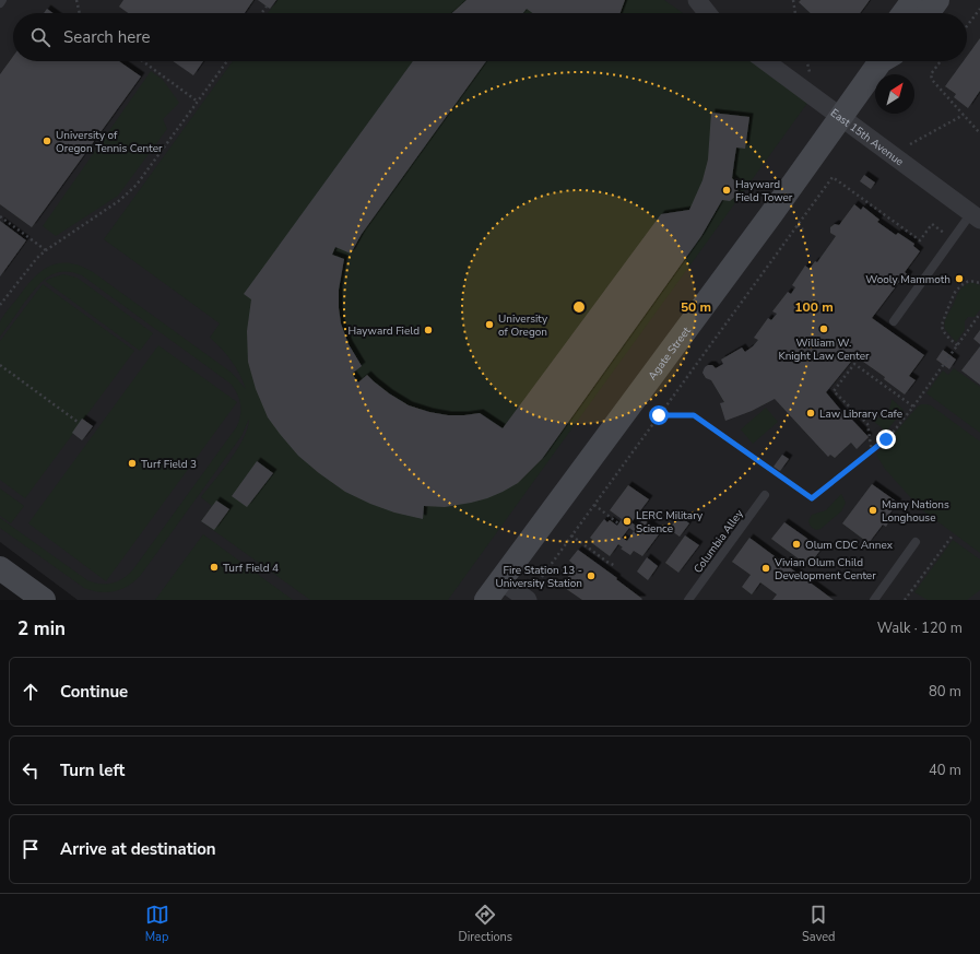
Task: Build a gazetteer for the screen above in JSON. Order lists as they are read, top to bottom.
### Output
{
  "streets": {
    "street": ["East 15th Avenue", "Agate Street"],
    "lane": ["Columbia Alley"]
  },
  "crossings": [
    ["East 15th Avenue", "Agate Street"]
  ],
  "places": [
    "University of Oregon Tennis Center",
    "Hayward Field Tower",
    "Wooly Mammoth",
    "University of Oregon",
    "William W. Knight Law Center",
    "Hayward Field",
    "Law Library Cafe",
    "Turf Field 3",
    "Many Nations Longhouse",
    "LERC Military Science",
    "Olum CDC Annex",
    "Turf Field 4",
    "Vivian Olum Child Development Center",
    "Fire Station 13 - University Station"
  ],
  "north": "top right",
  "page": {
    "search": "Search here",
    "heading": ["2 min", "Walk · 120 m"],
    "list": [
      ["Continue", "80 m"],
      ["Turn left", "40 m"],
      "Arrive at destination"
    ],
    "nav": ["Map", "Directions", "Saved"]
  },
  "rings": ["50 m", "100 m"]
}
